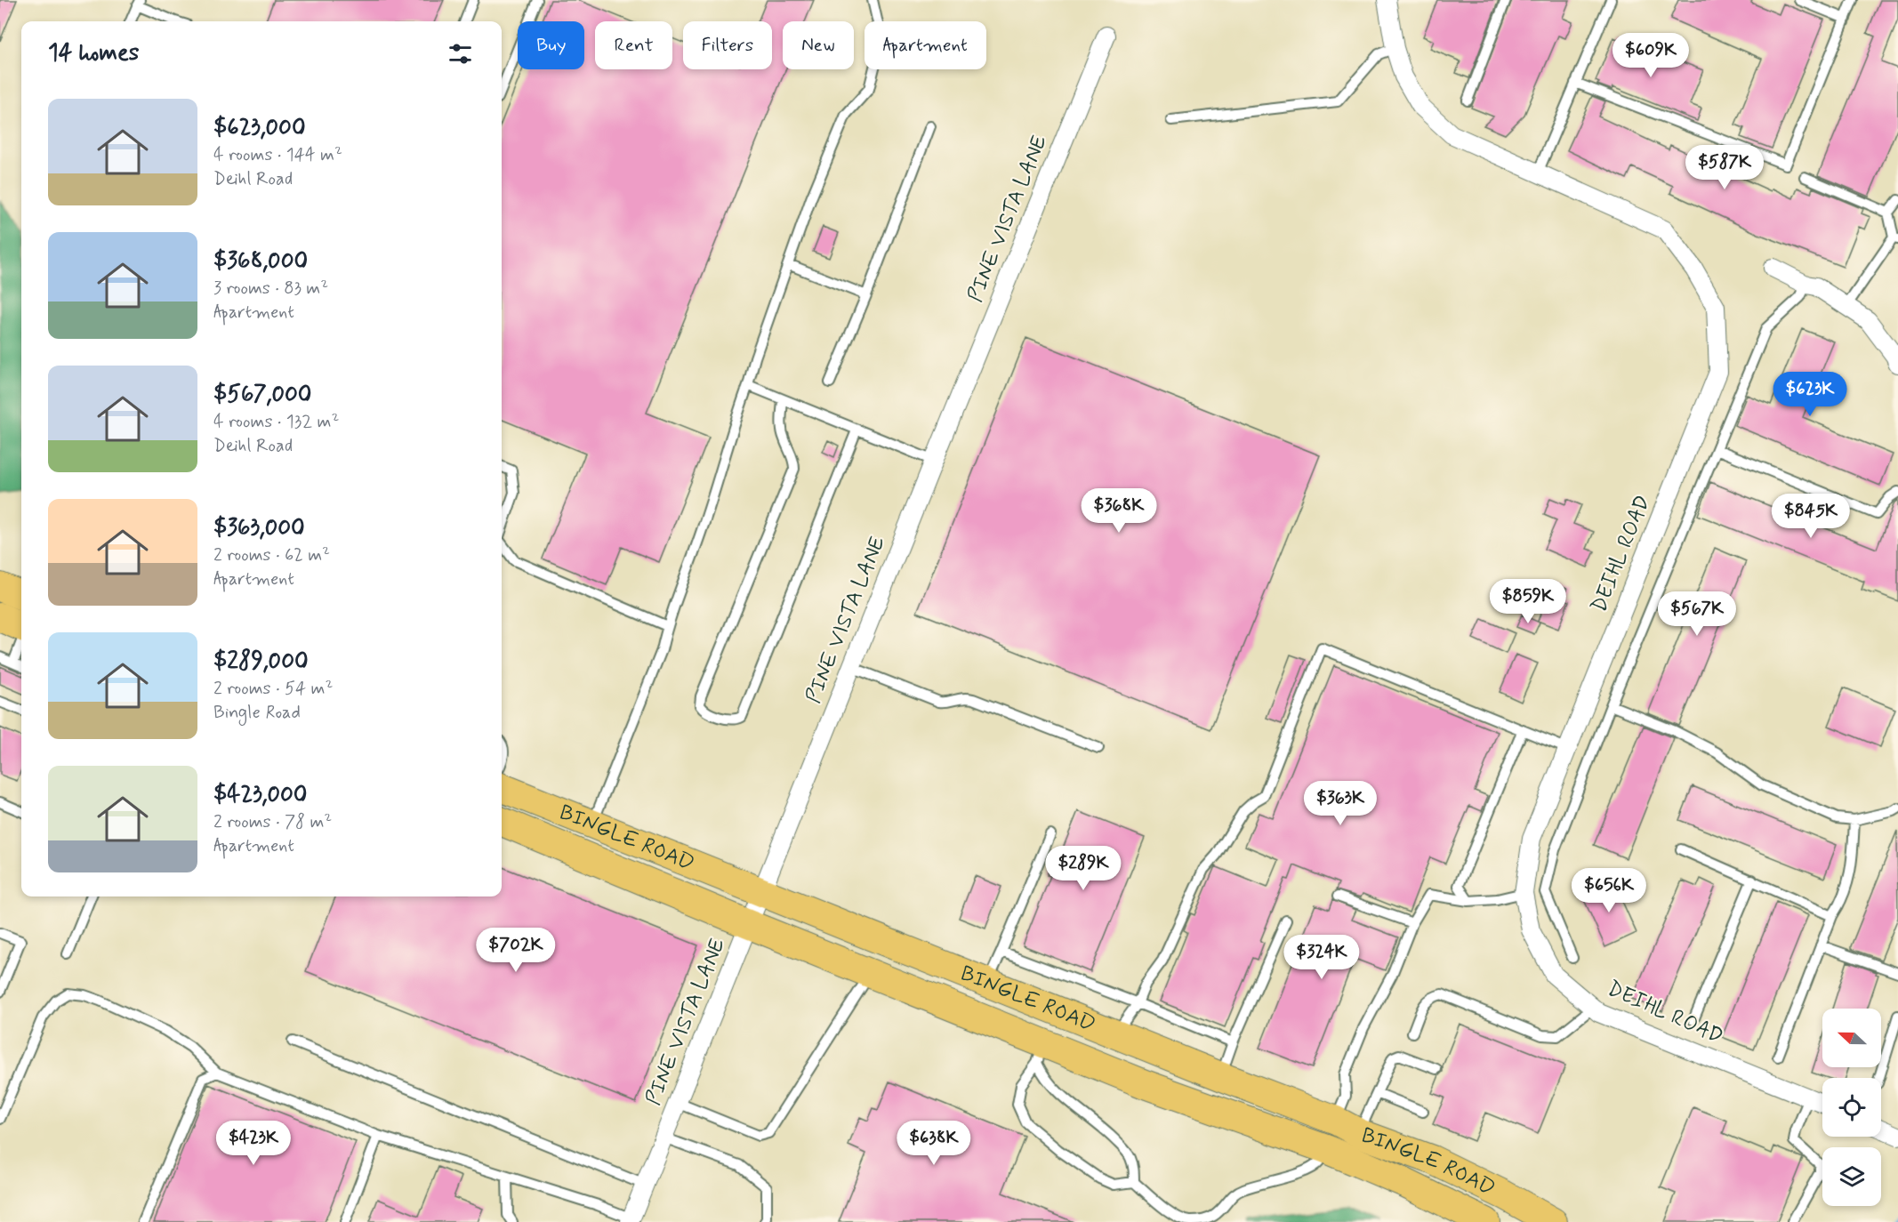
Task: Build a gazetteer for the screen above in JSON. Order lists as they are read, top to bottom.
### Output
{
  "streets": {
    "main road": ["BINGLE ROAD"],
    "street": ["PINE VISTA LANE", "DEIHL ROAD"]
  },
  "crossings": [
    ["PINE VISTA LANE", "BINGLE ROAD"]
  ],
  "north": "left",
  "page": {
    "chip": [
      "Buy",
      "Rent",
      "Filters",
      "New",
      "Apartment"
    ],
    "heading": "14 homes",
    "price": [
      "$609K",
      "$587K",
      "$623K",
      "$368K",
      "$845K",
      "$859K",
      "$567K",
      "$363K",
      "$289K",
      "$656K",
      "$702K",
      "$324K",
      "$423K",
      "$638K"
    ],
    "list": [
      {
        "name": "$623,000",
        "note": "4 rooms · 144 m² · Deihl Road"
      },
      {
        "name": "$368,000",
        "note": "3 rooms · 83 m² · Apartment"
      },
      {
        "name": "$567,000",
        "note": "4 rooms · 132 m² · Deihl Road"
      },
      {
        "name": "$363,000",
        "note": "2 rooms · 62 m² · Apartment"
      },
      {
        "name": "$289,000",
        "note": "2 rooms · 54 m² · Bingle Road"
      },
      {
        "name": "$423,000",
        "note": "2 rooms · 78 m² · Apartment"
      }
    ]
  }
}
